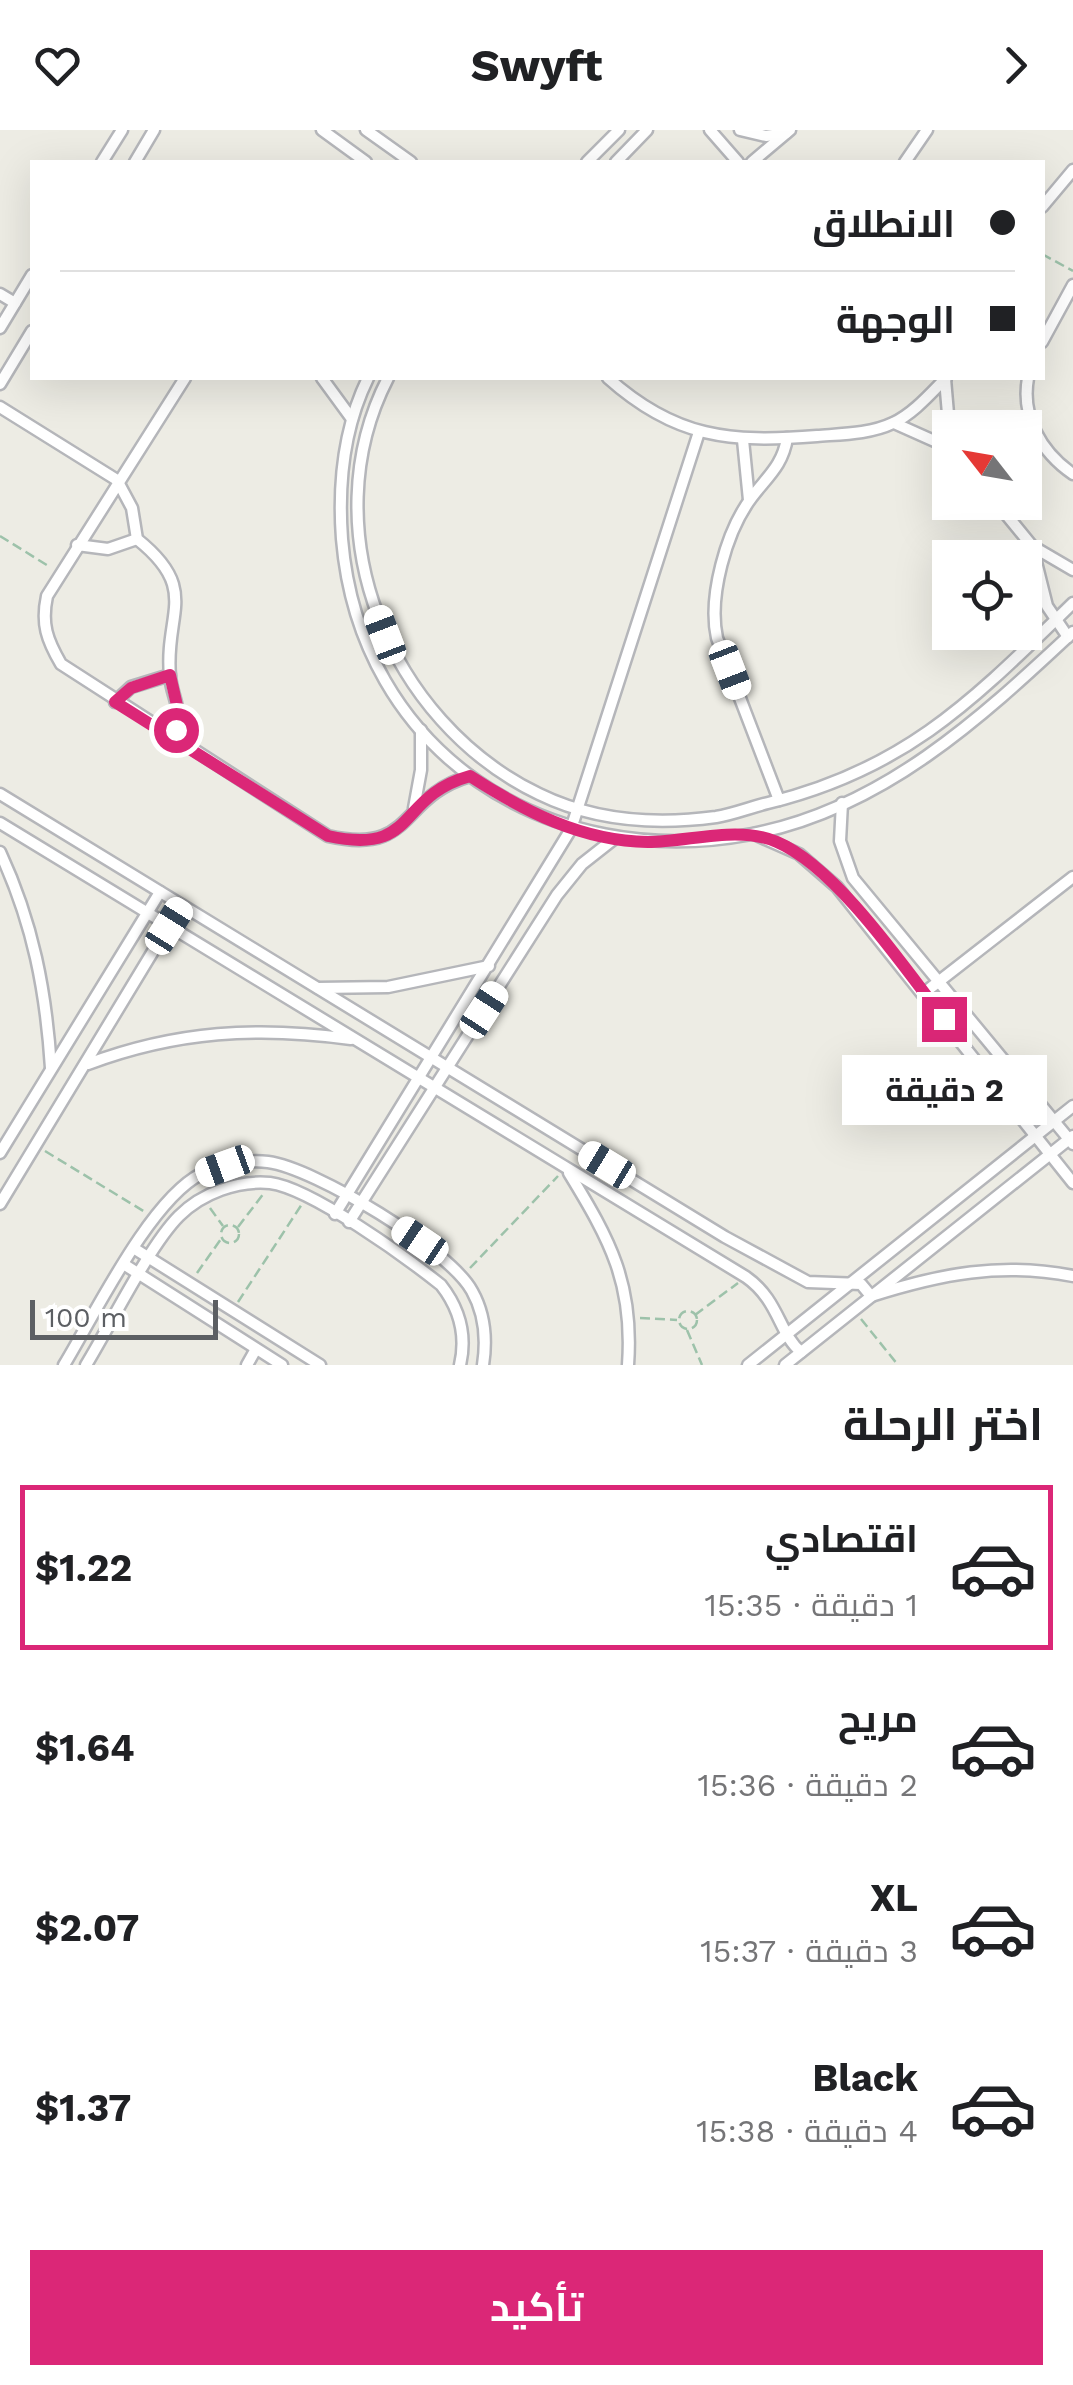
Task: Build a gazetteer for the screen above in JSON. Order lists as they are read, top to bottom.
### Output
{
  "scale_bar": "100 m",
  "north": "top left",
  "page": {
    "header": "Swyft",
    "banner": ["الانطلاق", "الوجهة"],
    "bubble": "2 دقيقة",
    "scale": "100 m",
    "heading": "اختر الرحلة",
    "list": [
      {
        "name": "اقتصادي",
        "note": "1 دقيقة · 15:35",
        "value": "$1.22"
      },
      {
        "name": "مريح",
        "note": "2 دقيقة · 15:36",
        "value": "$1.64"
      },
      {
        "name": "XL",
        "note": "3 دقيقة · 15:37",
        "value": "$2.07"
      },
      {
        "name": "Black",
        "note": "4 دقيقة · 15:38",
        "value": "$1.37"
      }
    ],
    "buttons": "تأكيد"
  }
}
